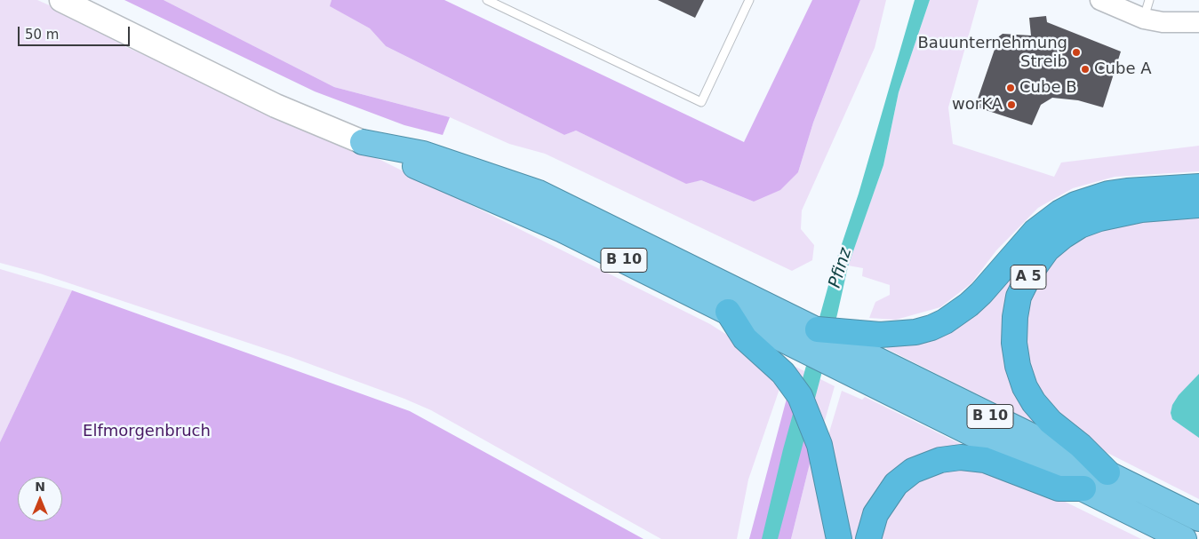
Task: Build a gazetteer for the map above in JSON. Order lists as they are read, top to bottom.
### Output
{
  "streets": {
    "highway": ["B 10", "A 5"]
  },
  "crossings": [
    ["B 10", "A 5"]
  ],
  "water": ["Pfinz"],
  "parks": ["Elfmorgenbruch"],
  "places": [
    "Bauunternehmung Streib",
    "Cube A",
    "Cube B",
    "worKA"
  ],
  "scale_bar": "50 m",
  "north": "top"
}
